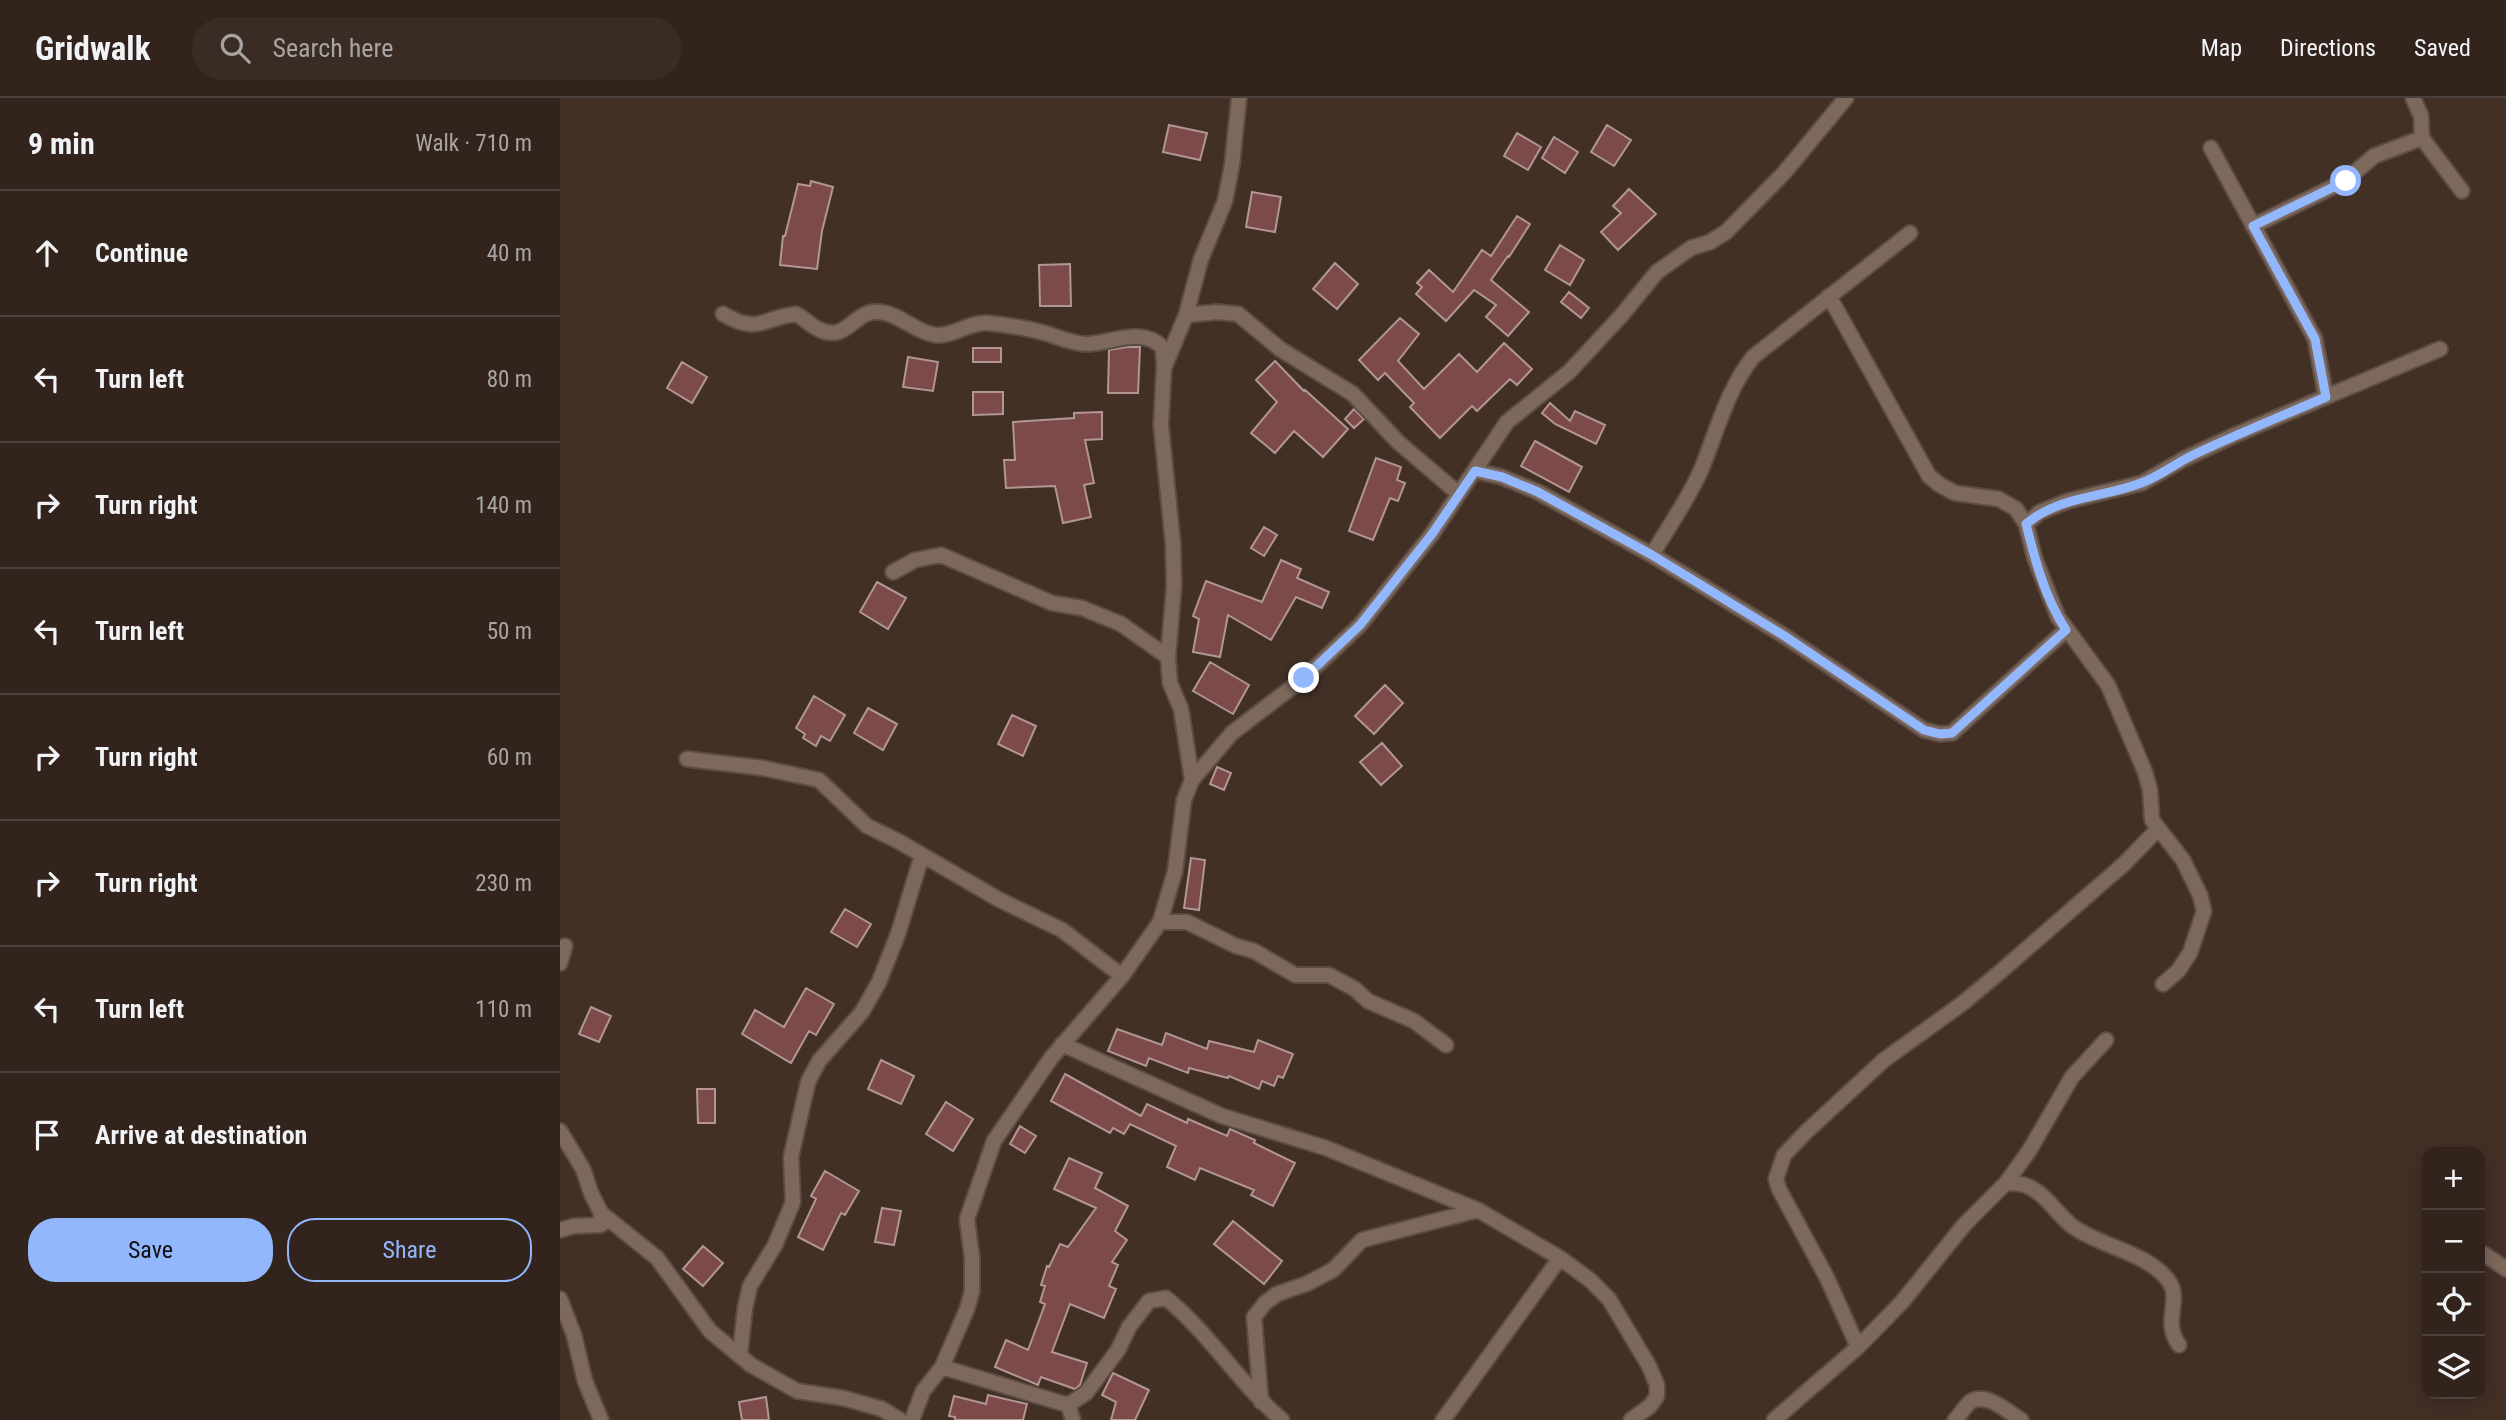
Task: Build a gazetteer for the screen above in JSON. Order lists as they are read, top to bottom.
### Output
{
  "page": {
    "header": "Gridwalk",
    "search": "Search here",
    "nav": ["Map", "Directions", "Saved"],
    "heading": ["9 min", "Walk · 710 m"],
    "list": [
      ["Continue", "40 m"],
      ["Turn left", "80 m"],
      ["Turn right", "140 m"],
      ["Turn left", "50 m"],
      ["Turn right", "60 m"],
      ["Turn right", "230 m"],
      ["Turn left", "110 m"],
      "Arrive at destination"
    ],
    "map_buttons": ["+", "−"],
    "buttons": ["Save", "Share"]
  }
}
